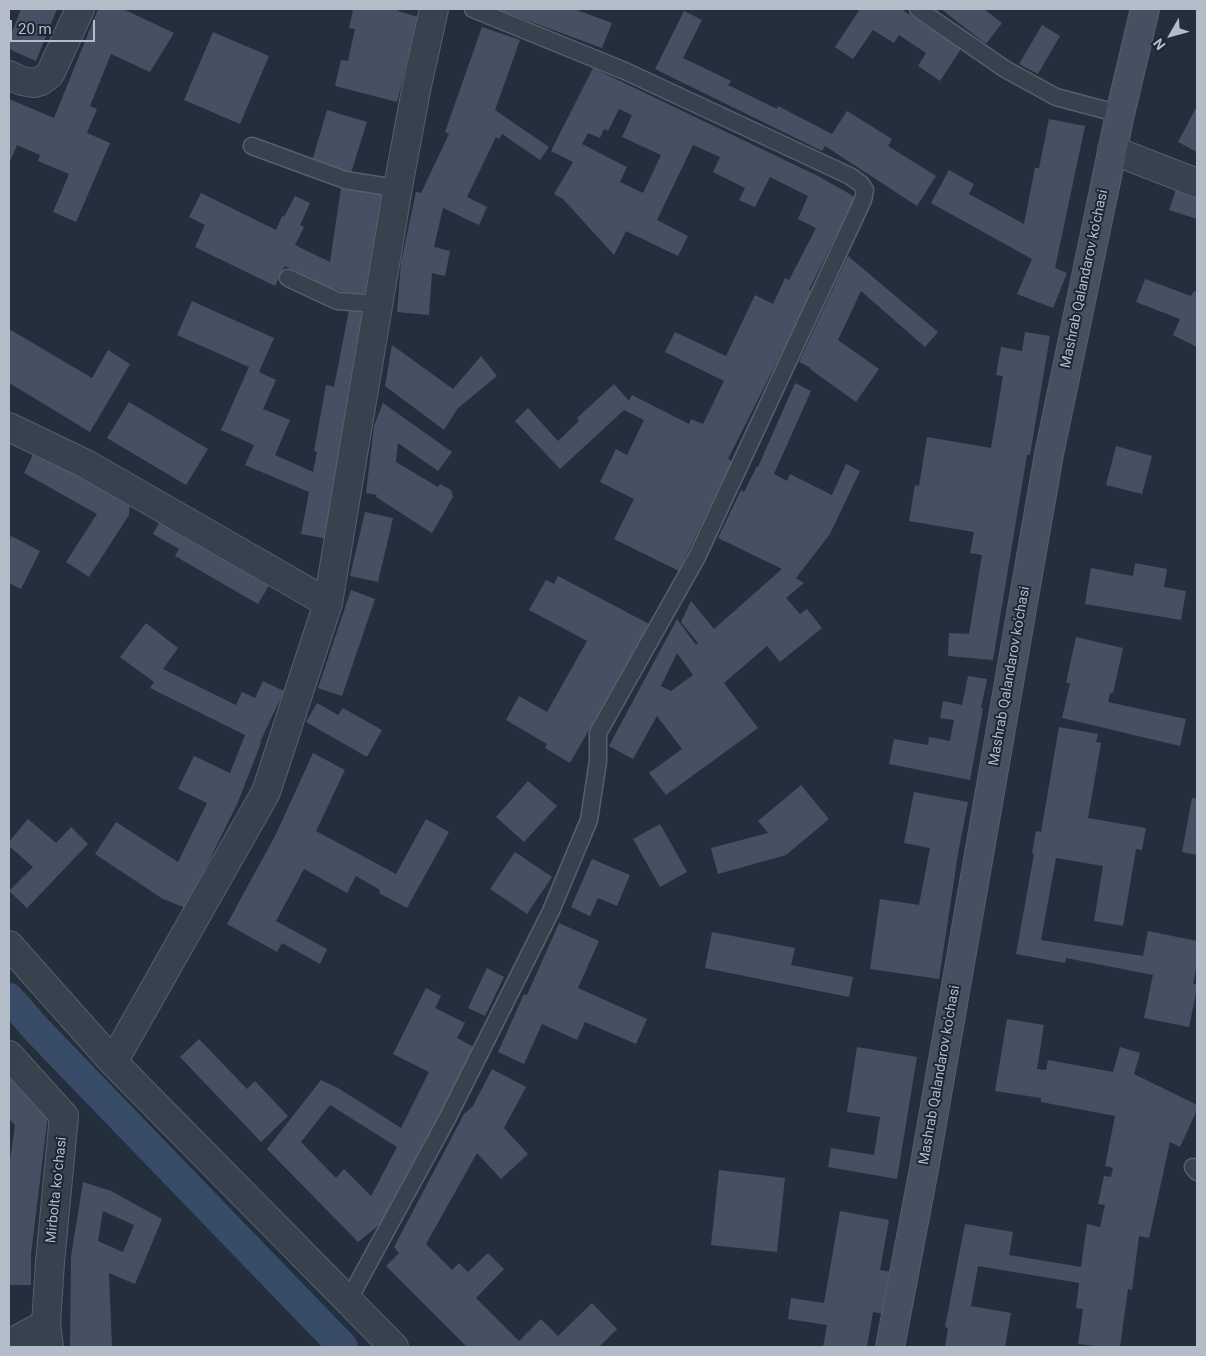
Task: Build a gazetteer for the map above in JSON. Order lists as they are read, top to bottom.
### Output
{
  "streets": {
    "main road": ["Mashrab Qalandarov ko'chasi"],
    "street": ["Mirbolta koʻchasi"]
  },
  "scale_bar": "20 m",
  "north": "bottom left"
}
